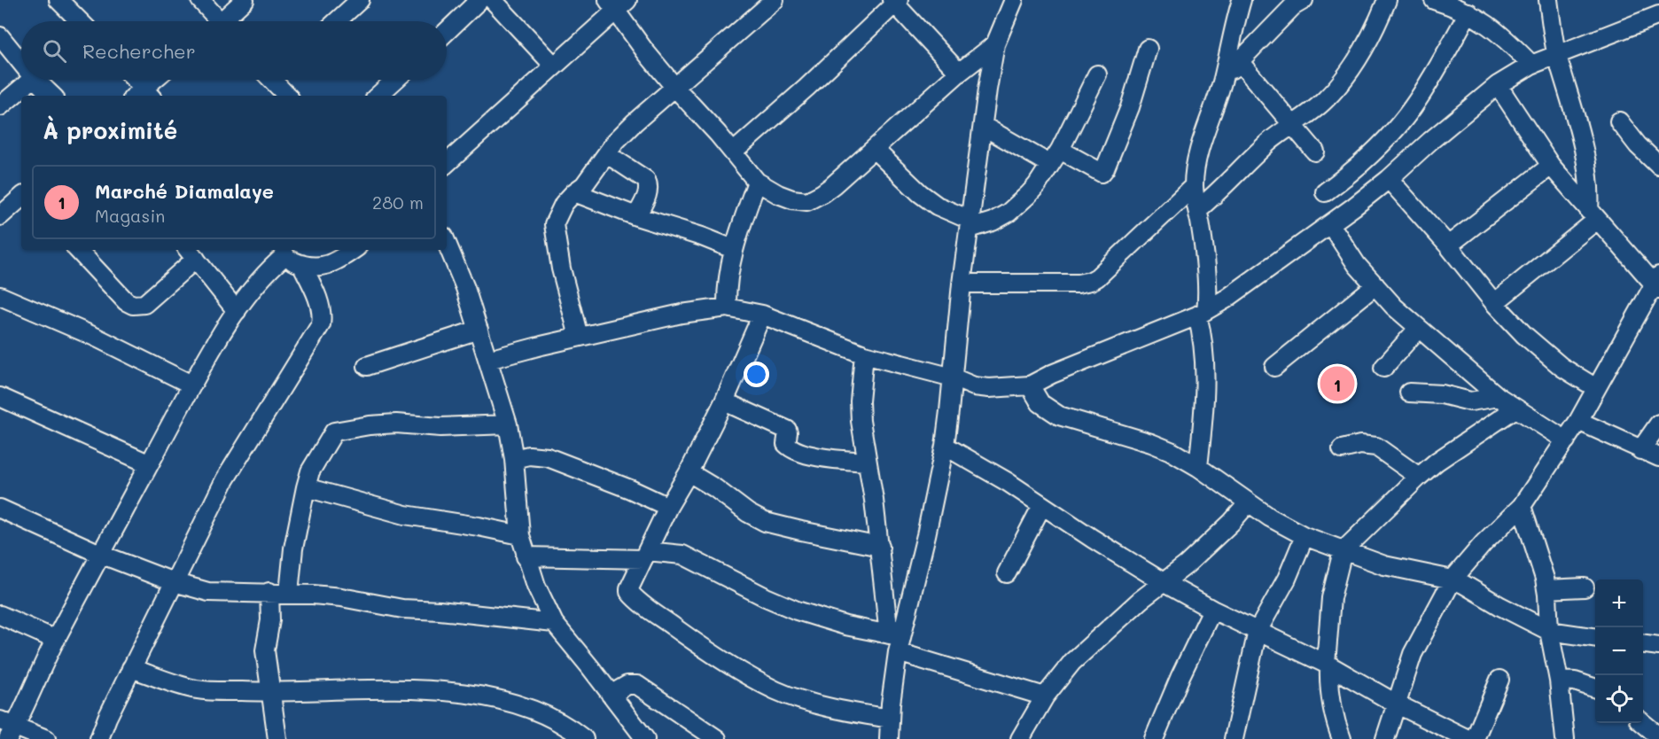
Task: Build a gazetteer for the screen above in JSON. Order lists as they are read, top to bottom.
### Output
{
  "page": {
    "search": "Rechercher",
    "heading": "À proximité",
    "list": [
      {
        "mark": "1",
        "name": "Marché Diamalaye",
        "note": "Magasin",
        "value": "280 m"
      }
    ],
    "pins": "1",
    "map_buttons": ["+", "−"]
  }
}
